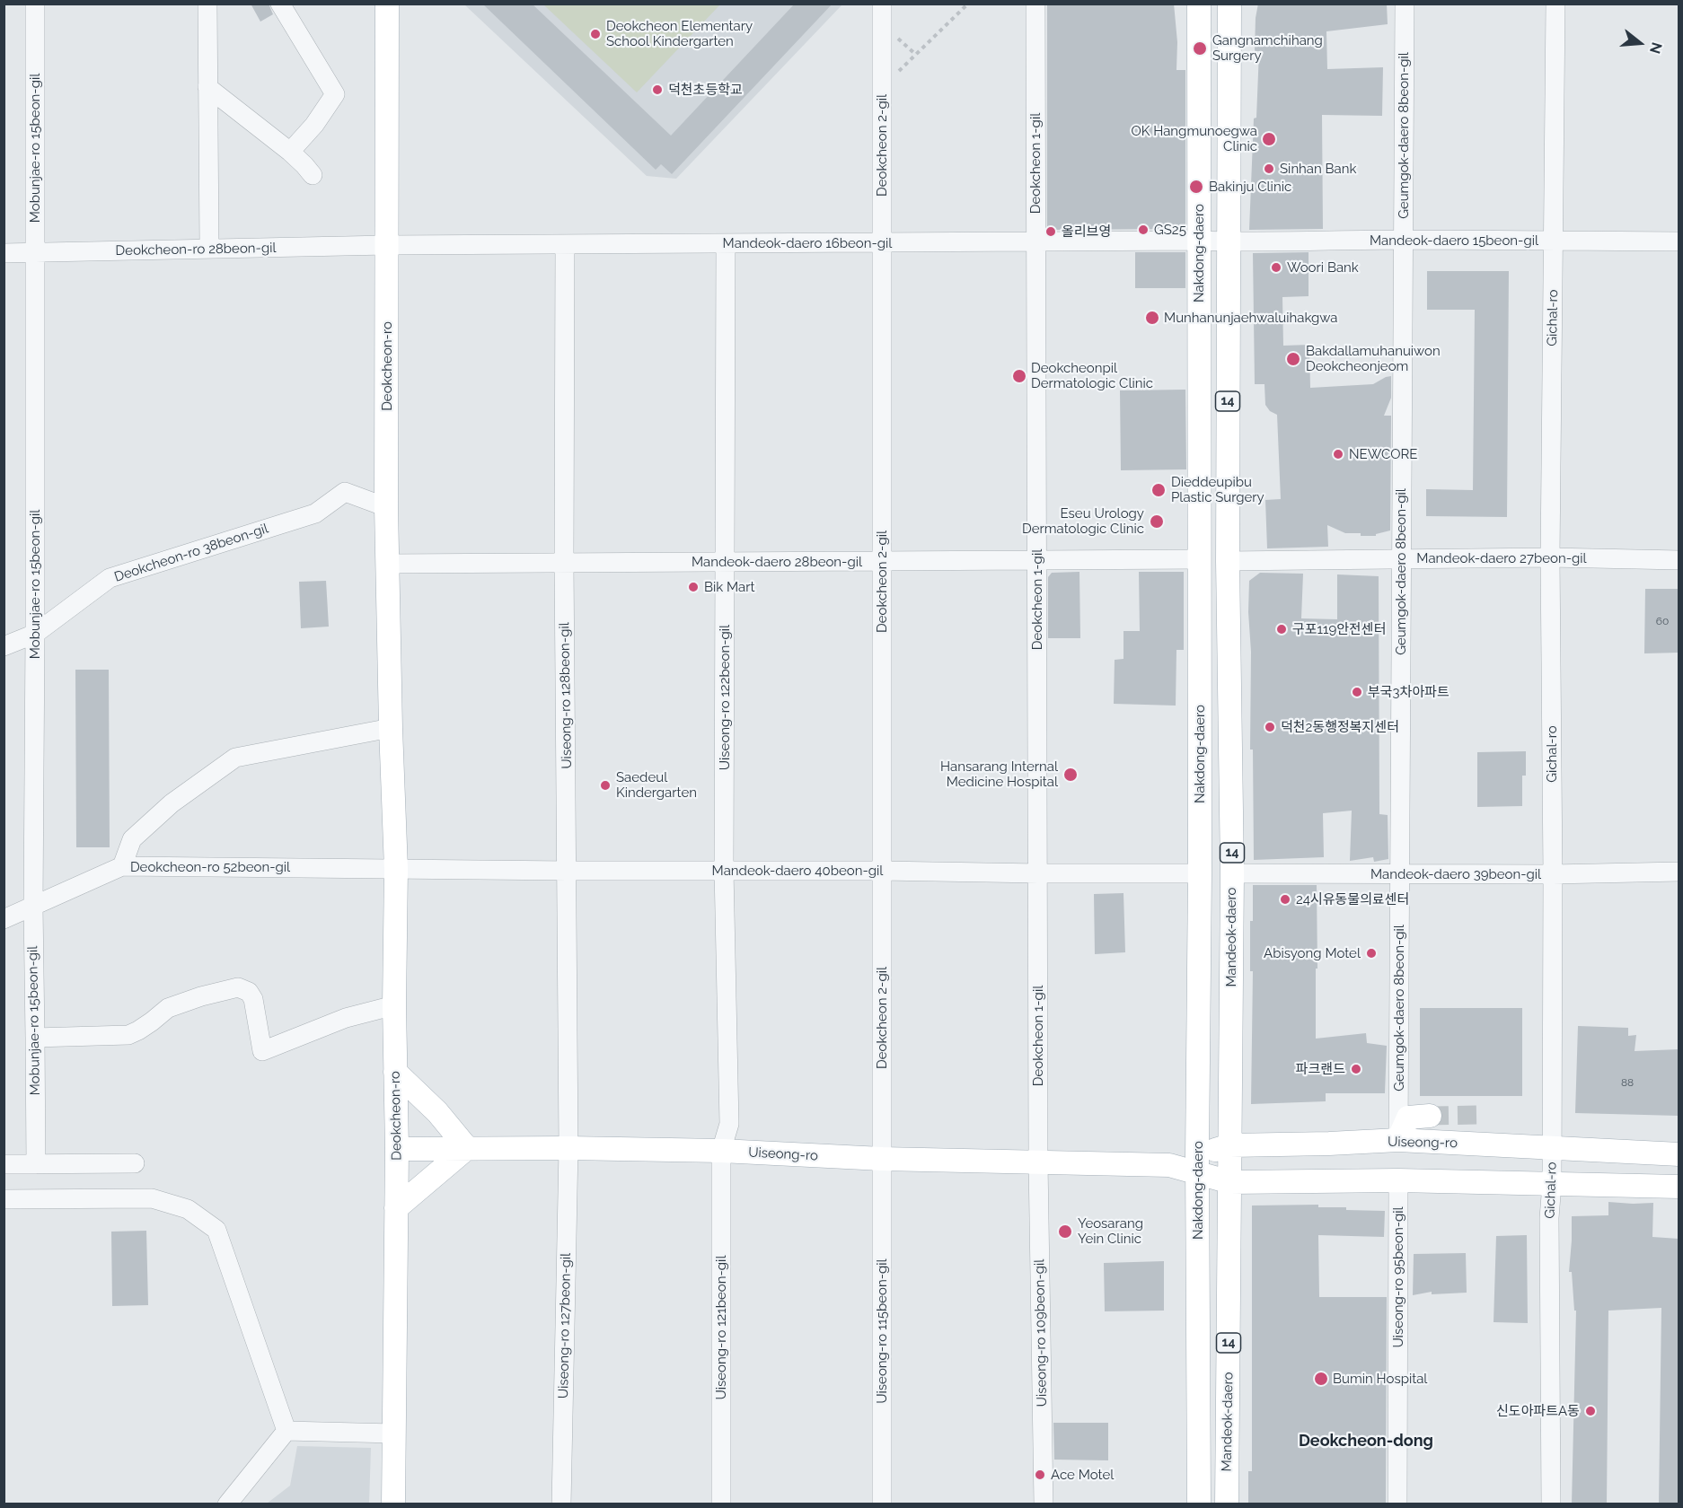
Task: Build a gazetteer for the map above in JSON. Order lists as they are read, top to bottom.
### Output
{
  "streets": {
    "main road": [
      "Nakdong-daero",
      "Deokcheon-ro",
      "14",
      "Mandeok-daero",
      "Uiseong-ro"
    ],
    "street": [
      "Geumgok-daero 8beon-gil",
      "Deokcheon 2-gil",
      "Mobunjae-ro 15beon-gil",
      "Deokcheon 1-gil",
      "Mandeok-daero 15beon-gil",
      "Mandeok-daero 16beon-gil",
      "Deokcheon-ro 28beon-gil",
      "Gichal-ro",
      "Deokcheon-ro 38beon-gil",
      "Mandeok-daero 27beon-gil",
      "Mandeok-daero 28beon-gil",
      "Uiseong-ro 128beon-gil",
      "Uiseong-ro 122beon-gil",
      "Deokcheon-ro 52beon-gil",
      "Mandeok-daero 40beon-gil",
      "Mandeok-daero 39beon-gil",
      "Uiseong-ro 95beon-gil",
      "Uiseong-ro 127beon-gil",
      "Uiseong-ro 121beon-gil",
      "Uiseong-ro 115beon-gil",
      "Uiseong-ro 109beon-gil"
    ]
  },
  "crossings": [
    ["Geumgok-daero 8beon-gil", "Mandeok-daero 15beon-gil"],
    ["Geumgok-daero 8beon-gil", "Mandeok-daero 27beon-gil"],
    ["Geumgok-daero 8beon-gil", "Mandeok-daero 39beon-gil"],
    ["Geumgok-daero 8beon-gil", "Uiseong-ro"],
    ["Deokcheon 2-gil", "Mandeok-daero 16beon-gil"],
    ["Deokcheon 2-gil", "Mandeok-daero 28beon-gil"],
    ["Deokcheon 2-gil", "Mandeok-daero 40beon-gil"],
    ["Deokcheon 2-gil", "Uiseong-ro"],
    ["Deokcheon 2-gil", "Uiseong-ro 115beon-gil"],
    ["Mobunjae-ro 15beon-gil", "Deokcheon-ro 28beon-gil"],
    ["Mobunjae-ro 15beon-gil", "Deokcheon-ro 38beon-gil"],
    ["Mobunjae-ro 15beon-gil", "Deokcheon-ro 52beon-gil"],
    ["Deokcheon 1-gil", "Mandeok-daero 16beon-gil"],
    ["Deokcheon 1-gil", "Mandeok-daero 28beon-gil"],
    ["Deokcheon 1-gil", "Mandeok-daero 40beon-gil"],
    ["Deokcheon 1-gil", "Uiseong-ro"],
    ["Deokcheon 1-gil", "Uiseong-ro 109beon-gil"],
    ["Mandeok-daero 15beon-gil", "Mandeok-daero 16beon-gil"],
    ["Mandeok-daero 15beon-gil", "Gichal-ro"],
    ["Mandeok-daero 15beon-gil", "Mandeok-daero"],
    ["Mandeok-daero 16beon-gil", "Deokcheon-ro 28beon-gil"],
    ["Mandeok-daero 16beon-gil", "Nakdong-daero"],
    ["Mandeok-daero 16beon-gil", "Deokcheon-ro"],
    ["Mandeok-daero 16beon-gil", "Uiseong-ro 128beon-gil"],
    ["Mandeok-daero 16beon-gil", "Uiseong-ro 122beon-gil"],
    ["Mandeok-daero 16beon-gil", "Mandeok-daero"],
    ["Deokcheon-ro 28beon-gil", "Deokcheon-ro"],
    ["Nakdong-daero", "Mandeok-daero 28beon-gil"],
    ["Nakdong-daero", "Mandeok-daero 40beon-gil"],
    ["Nakdong-daero", "Uiseong-ro"],
    ["Gichal-ro", "Mandeok-daero 27beon-gil"],
    ["Gichal-ro", "Mandeok-daero 39beon-gil"],
    ["Gichal-ro", "Uiseong-ro"],
    ["Deokcheon-ro", "Deokcheon-ro 38beon-gil"],
    ["Deokcheon-ro", "Mandeok-daero 28beon-gil"],
    ["Deokcheon-ro", "Deokcheon-ro 52beon-gil"],
    ["Deokcheon-ro", "Mandeok-daero 40beon-gil"],
    ["Deokcheon-ro", "Uiseong-ro"],
    ["Mandeok-daero 27beon-gil", "Mandeok-daero"],
    ["Mandeok-daero 28beon-gil", "Uiseong-ro 128beon-gil"],
    ["Mandeok-daero 28beon-gil", "Uiseong-ro 122beon-gil"],
    ["Uiseong-ro 128beon-gil", "Mandeok-daero 40beon-gil"],
    ["Uiseong-ro 128beon-gil", "Uiseong-ro"],
    ["Uiseong-ro 128beon-gil", "Uiseong-ro 127beon-gil"],
    ["Uiseong-ro 122beon-gil", "Mandeok-daero 40beon-gil"],
    ["Uiseong-ro 122beon-gil", "Uiseong-ro"],
    ["Uiseong-ro 122beon-gil", "Uiseong-ro 121beon-gil"],
    ["Deokcheon-ro 52beon-gil", "Mandeok-daero 40beon-gil"],
    ["Mandeok-daero 39beon-gil", "Mandeok-daero"],
    ["Mandeok-daero", "Uiseong-ro"],
    ["Uiseong-ro", "Uiseong-ro 127beon-gil"],
    ["Uiseong-ro", "Uiseong-ro 121beon-gil"],
    ["Uiseong-ro", "Uiseong-ro 115beon-gil"],
    ["Uiseong-ro", "Uiseong-ro 109beon-gil"]
  ],
  "districts": ["Deokcheon-dong"],
  "places": [
    "Deokcheon Elementary School Kindergarten",
    "Gangnamchihang Surgery",
    "덕천초등학교",
    "OK Hangmunoegwa Clinic",
    "Sinhan Bank",
    "Bakinju Clinic",
    "GS25",
    "올리브영",
    "Woori Bank",
    "Munhanunjaehwaluihakgwa",
    "Bakdallamuhanuiwon Deokcheonjeom",
    "Deokcheonpil Dermatologic Clinic",
    "NEWCORE",
    "Dieddeupibu Plastic Surgery",
    "Eseu Urology Dermatologic Clinic",
    "Bik Mart",
    "구포119안전센터",
    "부국3차아파트",
    "덕천2동행정복지센터",
    "Hansarang Internal Medicine Hospital",
    "Saedeul Kindergarten",
    "24시유동물의료센터",
    "Abisyong Motel",
    "파크랜드",
    "Yeosarang Yein Clinic",
    "Bumin Hospital",
    "신도아파트A동",
    "Ace Motel"
  ],
  "house_numbers": ["60", "88"],
  "north": "right"
}
